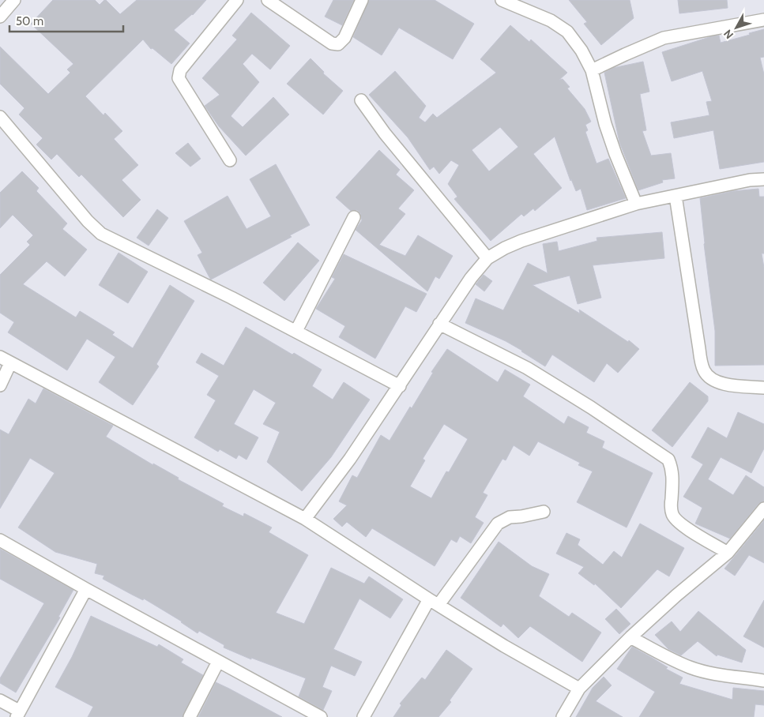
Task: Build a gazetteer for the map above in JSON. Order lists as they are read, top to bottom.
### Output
{
  "scale_bar": "50 m",
  "north": "bottom left"
}
